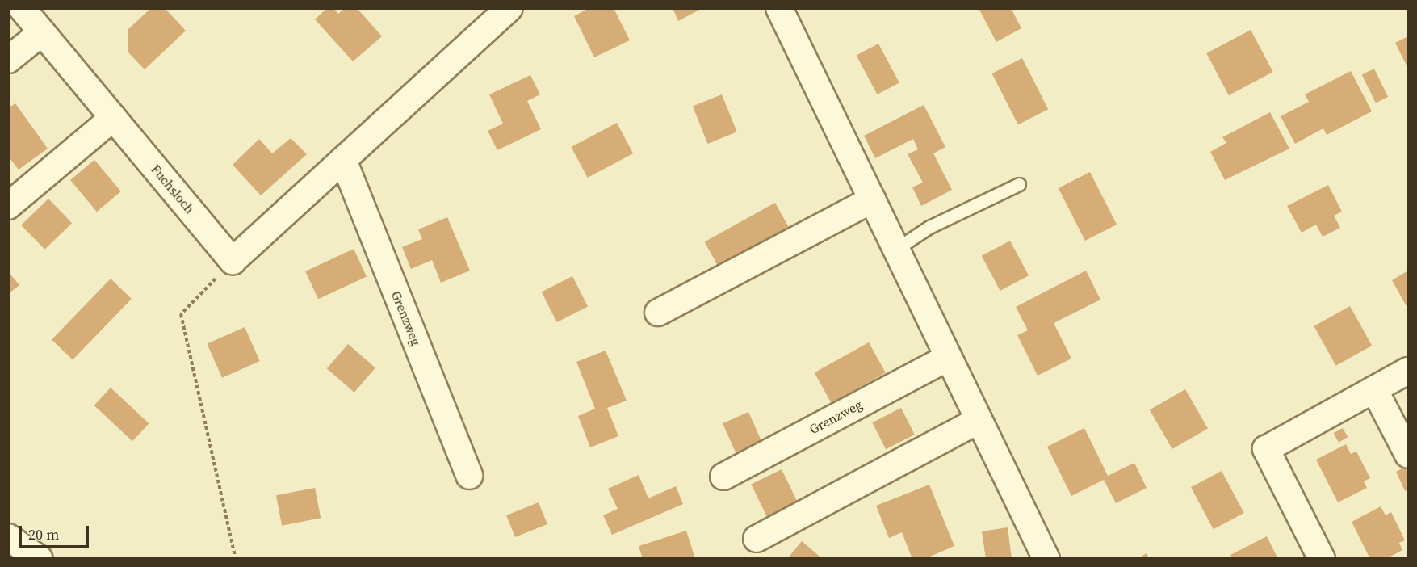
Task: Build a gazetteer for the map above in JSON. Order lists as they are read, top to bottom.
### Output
{
  "streets": {
    "street": ["Fuchsloch", "Grenzweg"]
  },
  "scale_bar": "20 m"
}
